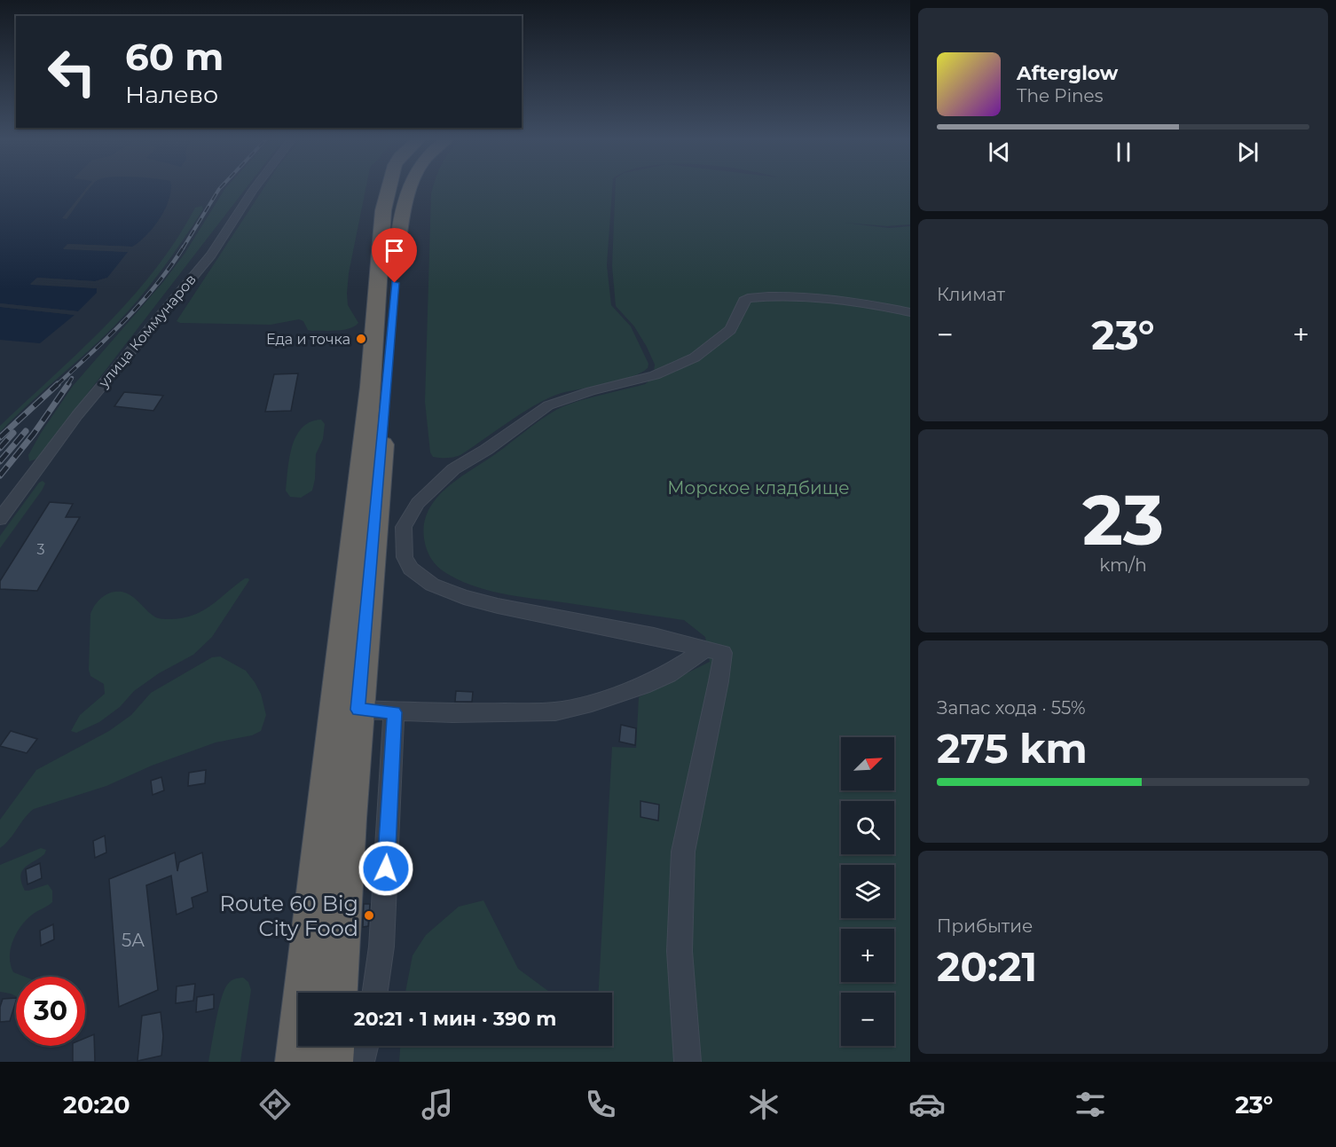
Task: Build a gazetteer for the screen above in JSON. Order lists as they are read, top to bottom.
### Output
{
  "streets": {
    "street": ["улица Коммунаров"]
  },
  "parks": ["Морское кладбище"],
  "places": ["Еда и точка", "Route 60 Big City Food"],
  "house_numbers": ["3", "5А"],
  "north": "top right",
  "page": {
    "turn": ["60 m", "Налево"],
    "song": ["Afterglow", "The Pines"],
    "tile": [
      "Климат",
      ["23", "km/h"],
      ["Запас хода · 55%", "275 km"],
      ["Прибытие", "20:21"]
    ],
    "heat": ["−", "23°", "+"],
    "map_buttons": ["+", "−"],
    "limit": "30",
    "trip": "20:21 · 1 мин · 390 m",
    "tabs": ["20:20", "23°"]
  }
}
